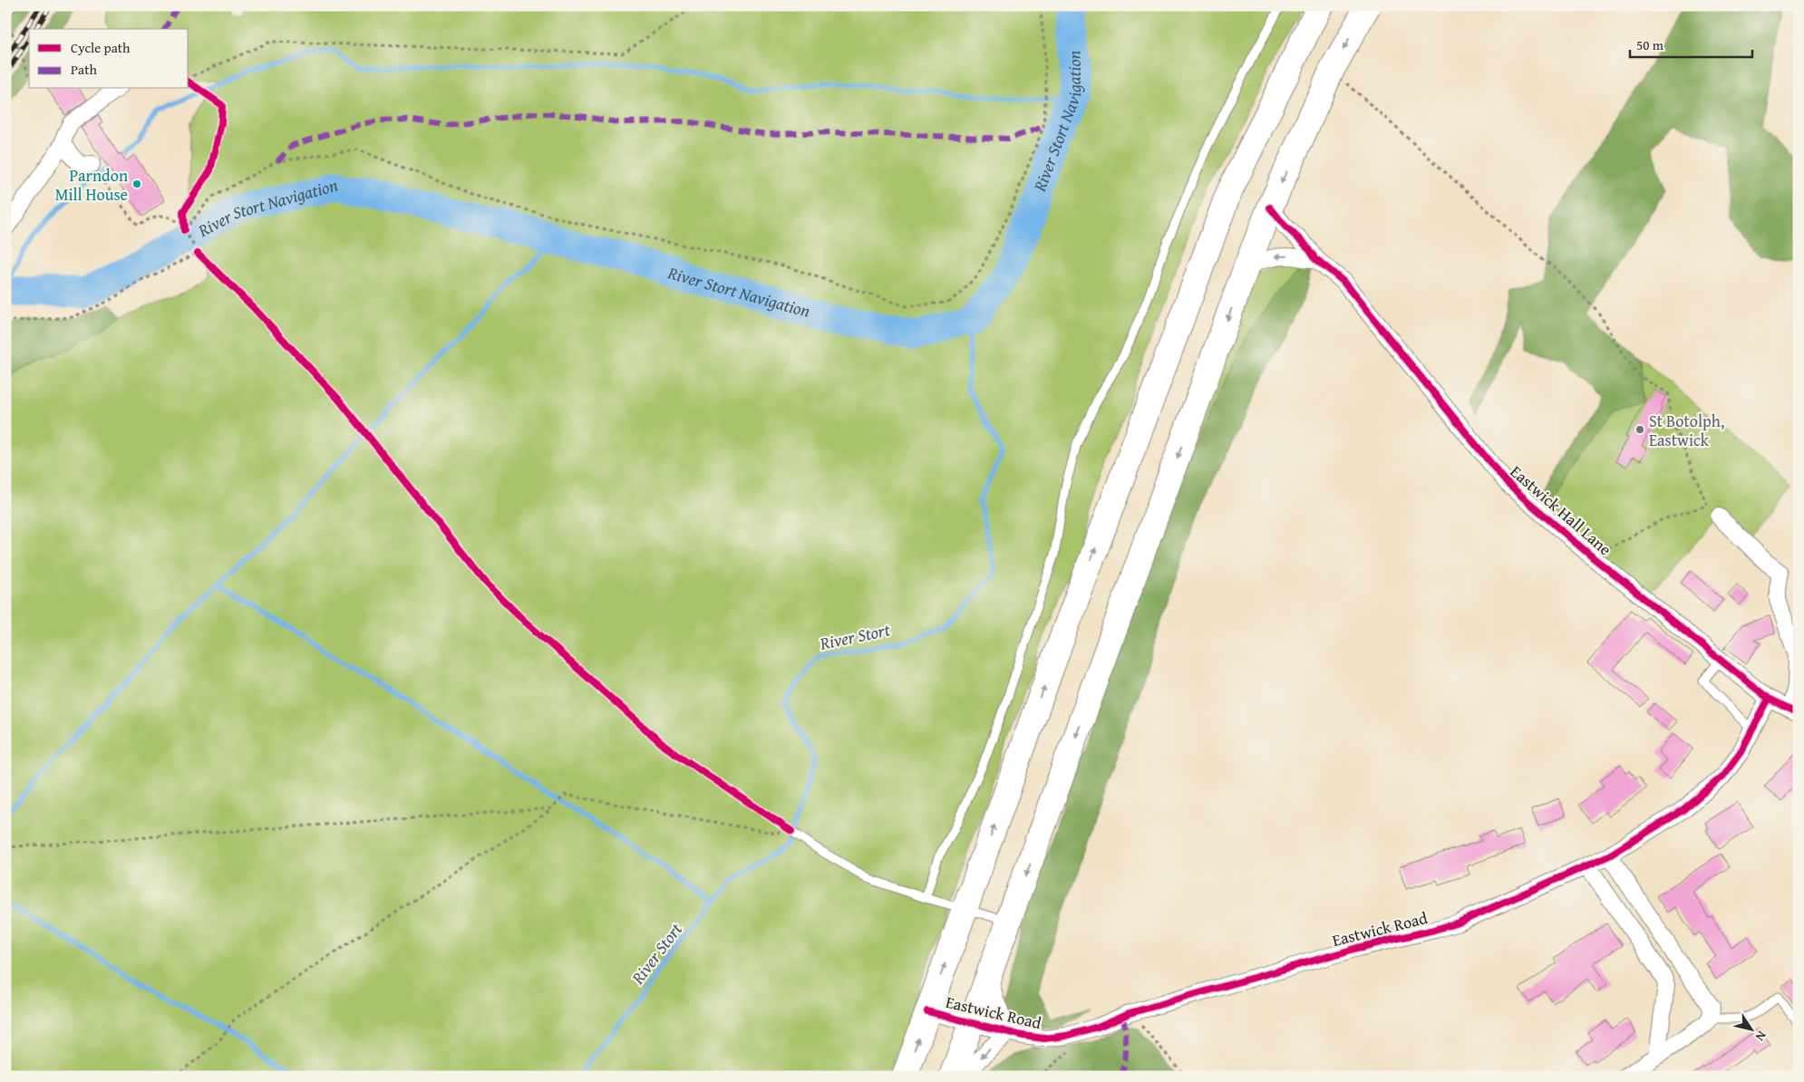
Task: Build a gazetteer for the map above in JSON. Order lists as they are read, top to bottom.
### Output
{
  "streets": {
    "street": ["Eastwick Hall Lane", "Eastwick Road"]
  },
  "crossings": [
    ["Eastwick Hall Lane", "Eastwick Road"]
  ],
  "water": ["River Stort Navigation", "River Stort"],
  "places": ["Parndon Mill House", "St Botolph, Eastwick"],
  "legend": ["Cycle path", "Path"],
  "scale_bar": "50 m",
  "north": "bottom right"
}
